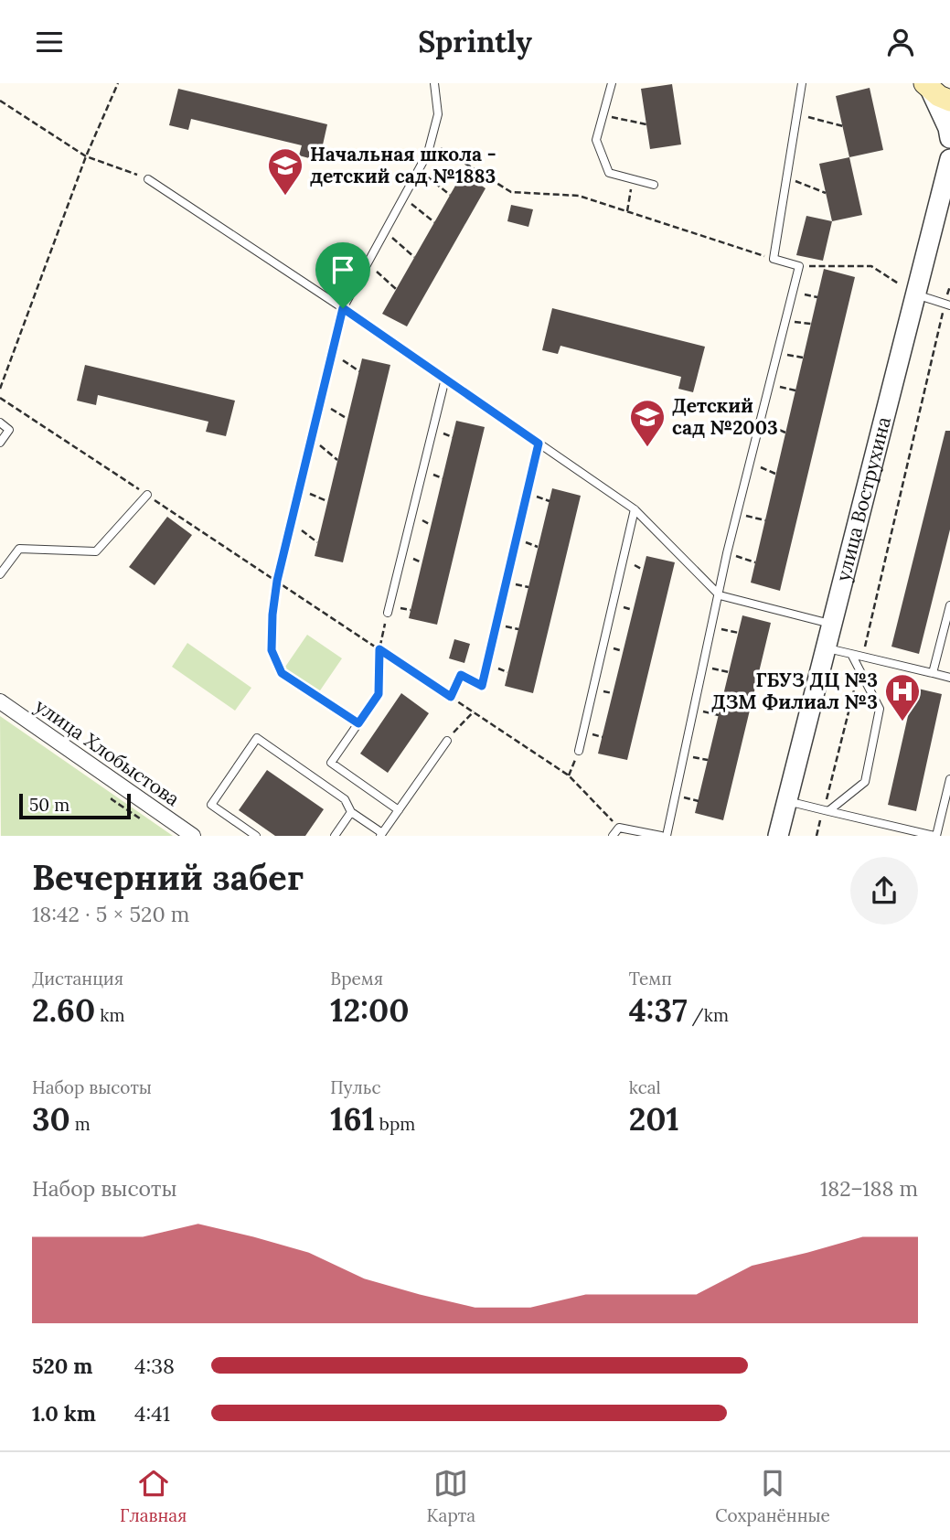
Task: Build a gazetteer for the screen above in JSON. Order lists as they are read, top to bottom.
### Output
{
  "streets": {
    "street": ["улица Вострухина", "улица Хлобыстова"]
  },
  "places": {
    "school or university": ["Начальная школа - детский сад №1883", "Детский сад №2003"],
    "hospital": ["ГБУЗ ДЦ №3 ДЗМ Филиал №3"]
  },
  "scale_bar": "50 m",
  "page": {
    "header": "Sprintly",
    "scale": "50 m",
    "heading": ["Вечерний забег", "18:42 · 5 × 520 m"],
    "stats": [
      ["Дистанция", "2.60 km"],
      ["Время", "12:00"],
      ["Темп", "4:37 /km"],
      ["Набор высоты", "30 m"],
      ["Пульс", "161 bpm"],
      ["kcal", "201"]
    ],
    "chart": ["Набор высоты", "182–188 m"],
    "list": [
      {
        "name": "520 m",
        "note": "4:38"
      },
      {
        "name": "1.0 km",
        "note": "4:41"
      }
    ],
    "tabs": ["Главная", "Карта", "Сохранённые"]
  }
}
